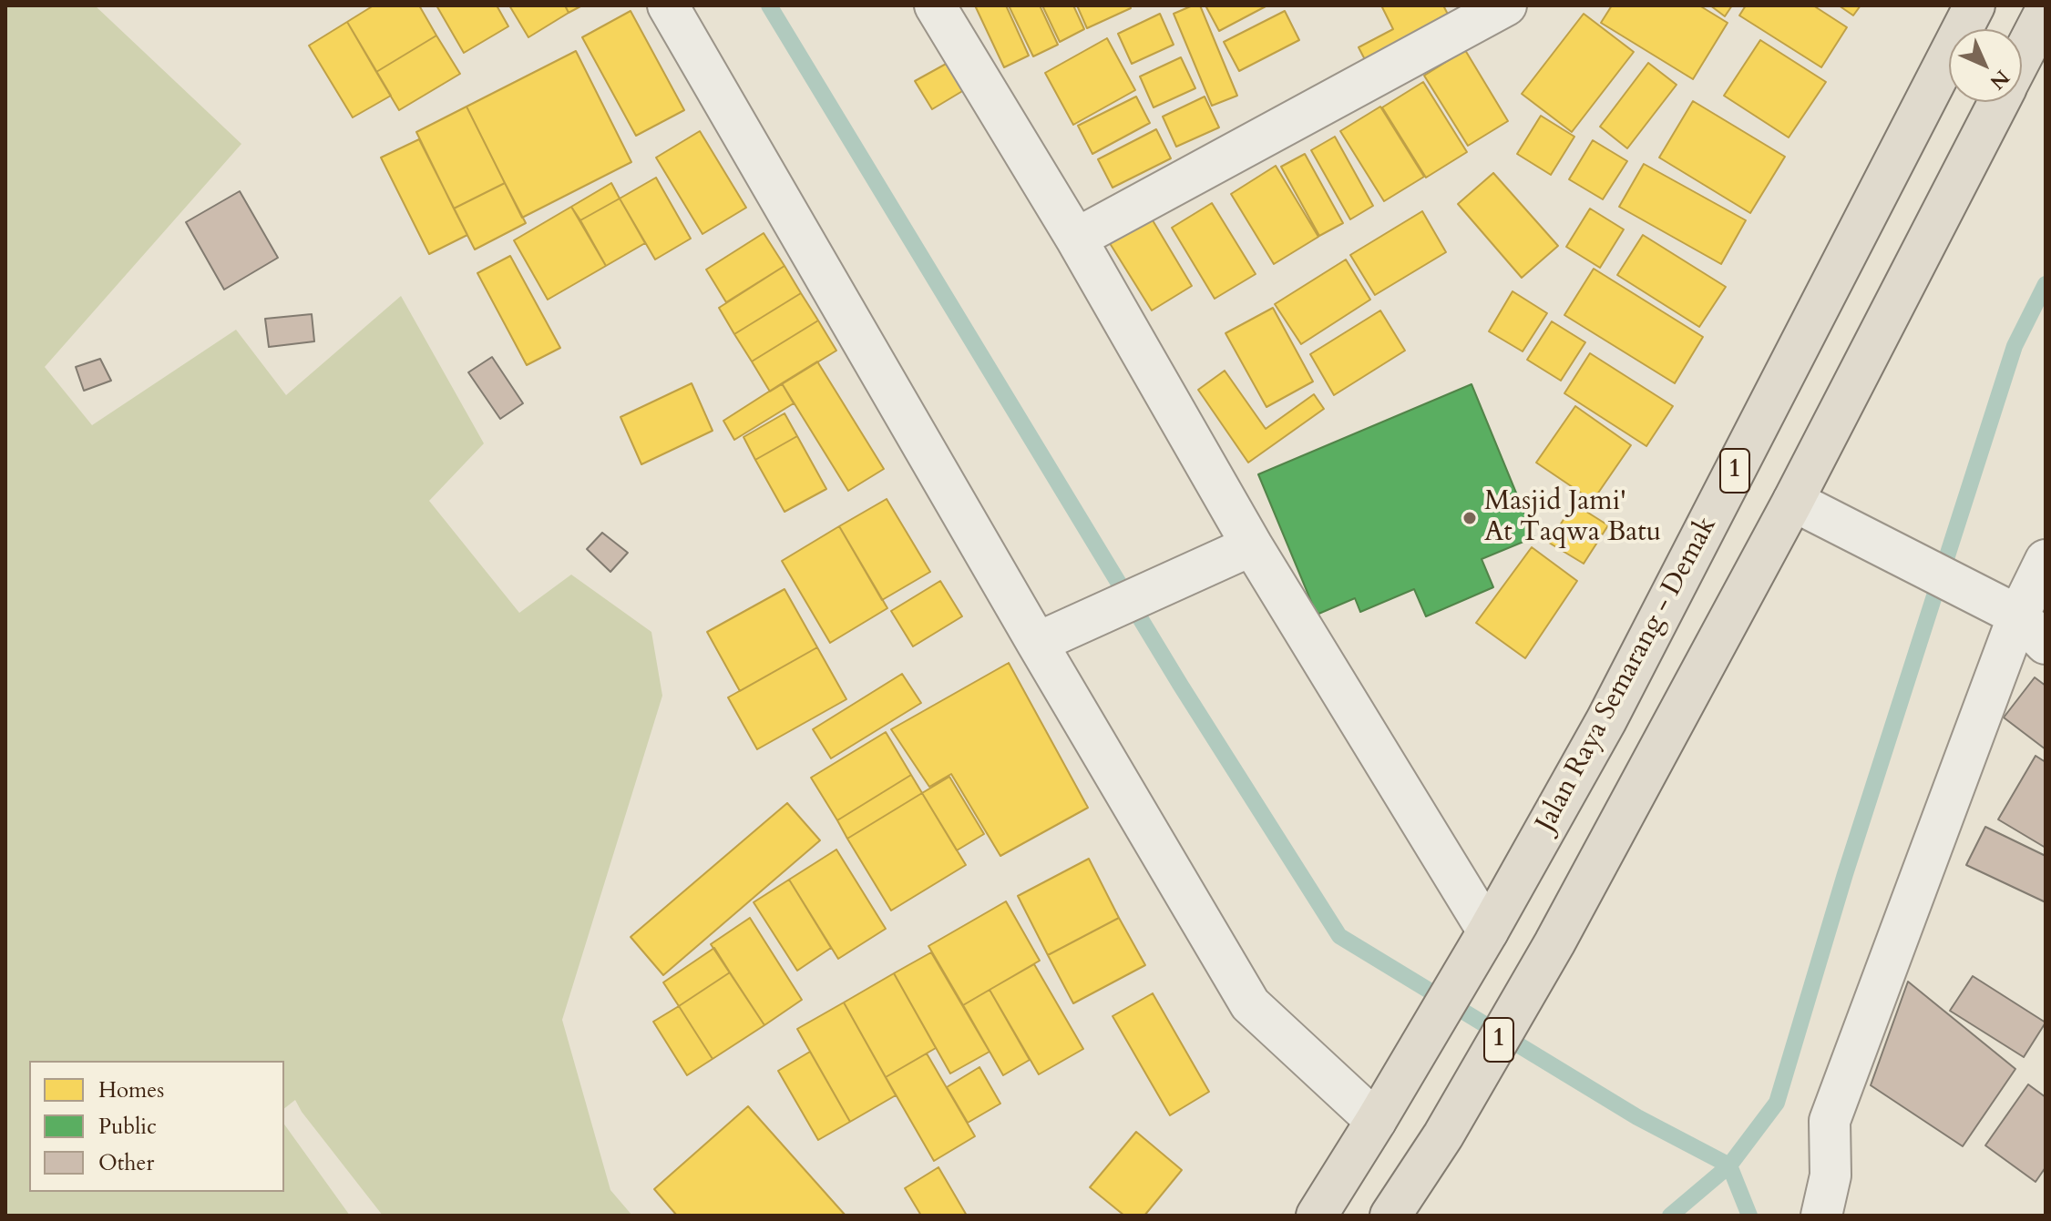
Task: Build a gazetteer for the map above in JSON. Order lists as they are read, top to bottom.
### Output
{
  "streets": {
    "highway": ["1", "Jalan Raya Semarang - Demak"]
  },
  "places": ["Masjid Jami' At Taqwa Batu"],
  "legend": ["Homes", "Public", "Other"],
  "north": "bottom right"
}
